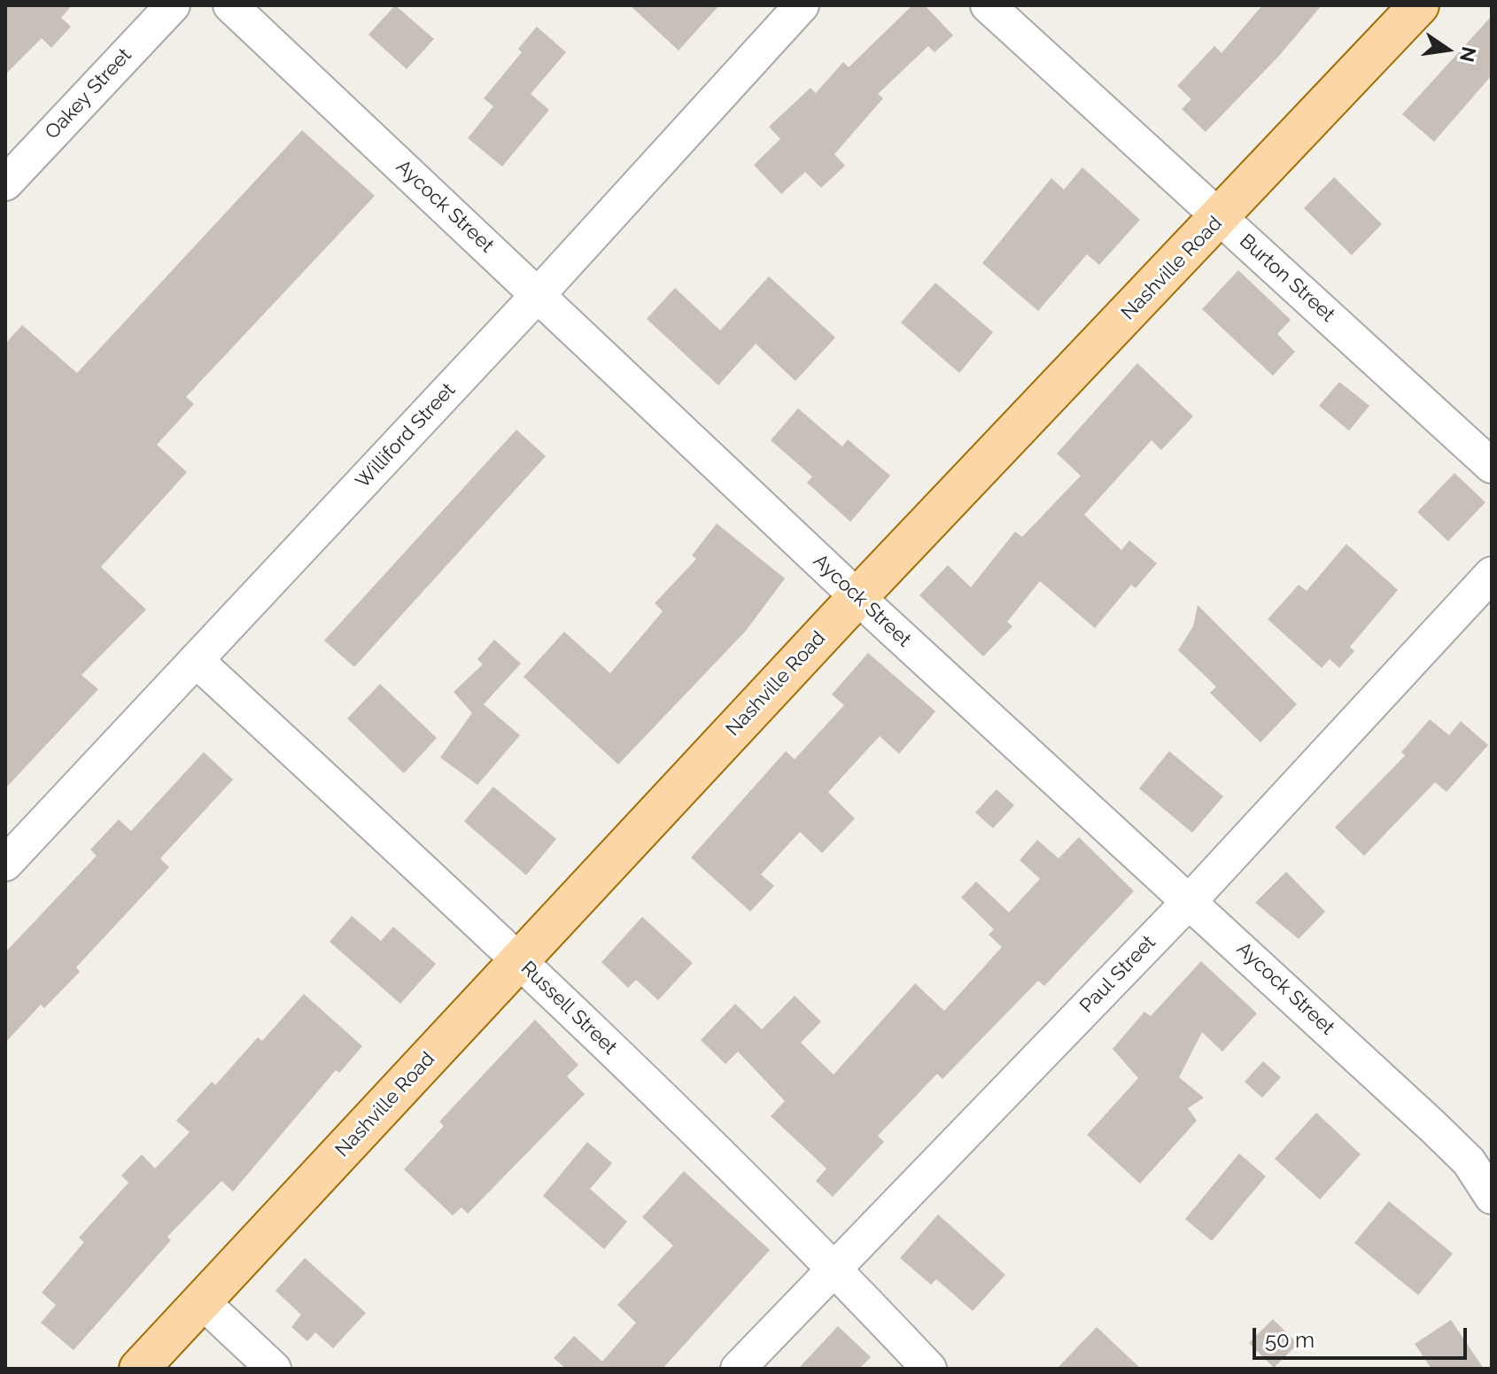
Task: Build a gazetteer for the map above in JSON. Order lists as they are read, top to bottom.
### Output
{
  "streets": {
    "main road": ["Nashville Road"],
    "street": [
      "Oakey Street",
      "Aycock Street",
      "Burton Street",
      "Williford Street",
      "Paul Street",
      "Russell Street"
    ]
  },
  "crossings": [
    ["Aycock Street", "Nashville Road"],
    ["Aycock Street", "Williford Street"],
    ["Aycock Street", "Paul Street"],
    ["Nashville Road", "Burton Street"],
    ["Nashville Road", "Russell Street"],
    ["Williford Street", "Russell Street"],
    ["Paul Street", "Russell Street"]
  ],
  "scale_bar": "50 m",
  "north": "right"
}
